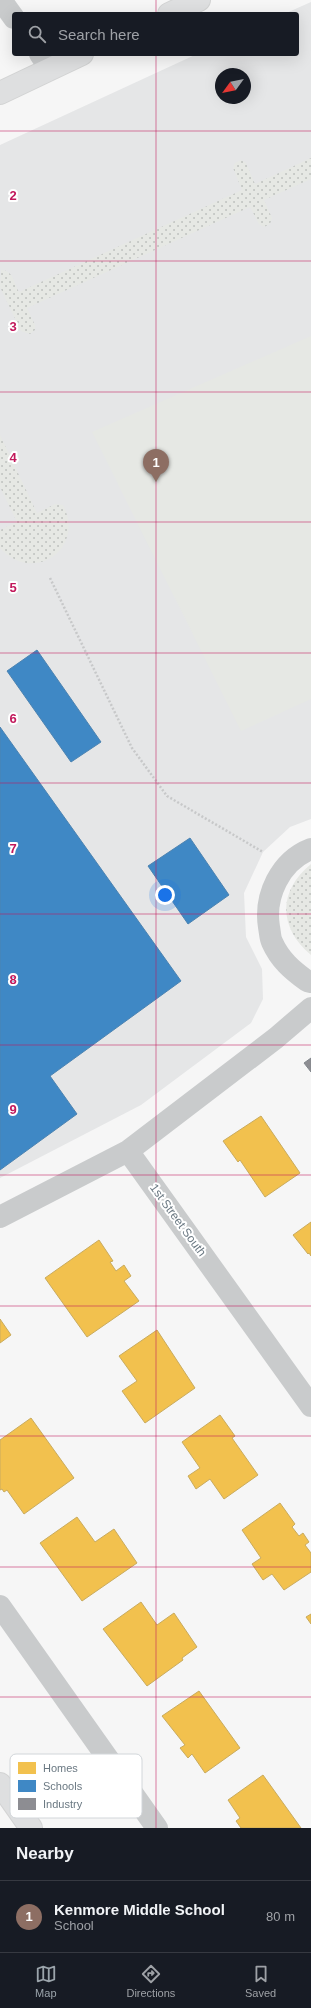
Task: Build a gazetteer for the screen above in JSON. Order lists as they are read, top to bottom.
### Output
{
  "streets": {
    "street": ["1st Street South"]
  },
  "legend": ["Homes", "Schools", "Industry"],
  "north": "bottom left",
  "page": {
    "search": "Search here",
    "pins": "1",
    "heading": "Nearby",
    "list": [
      {
        "mark": "1",
        "name": "Kenmore Middle School",
        "note": "School",
        "value": "80 m"
      }
    ],
    "nav": ["Map", "Directions", "Saved"]
  },
  "grid": {
    "rows": [
      "2",
      "3",
      "4",
      "5",
      "6",
      "7",
      "8",
      "9"
    ]
  }
}
